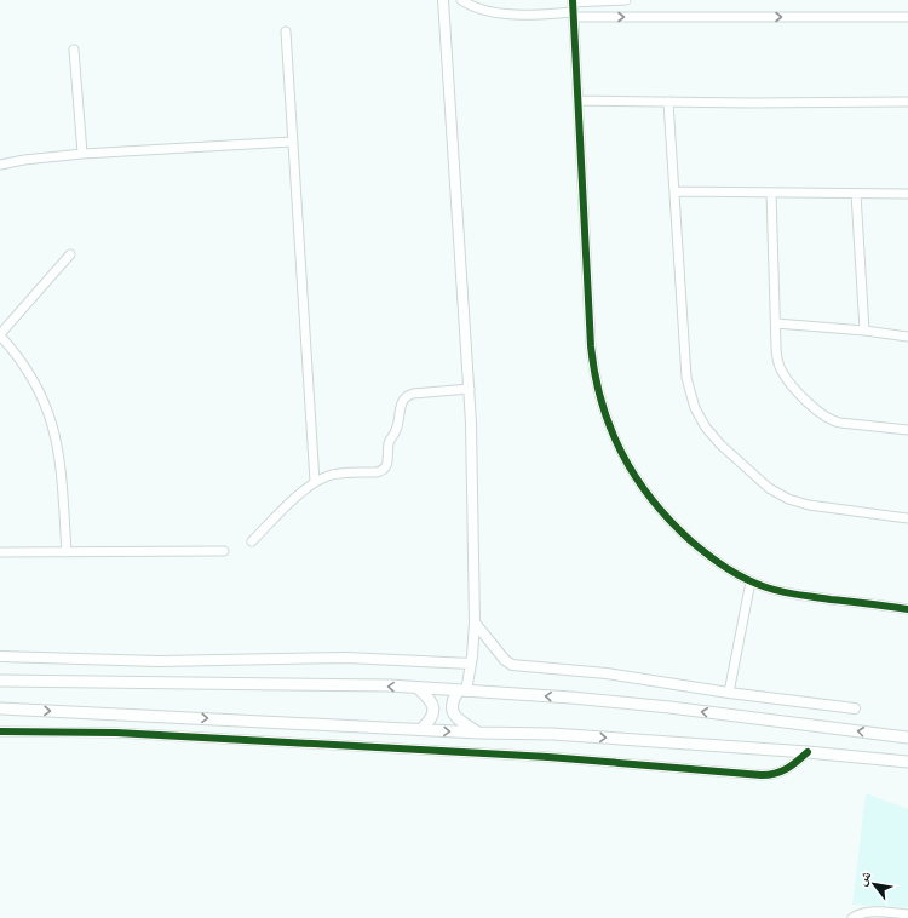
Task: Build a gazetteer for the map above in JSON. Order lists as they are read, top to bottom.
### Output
{
  "north": "top left"
}
